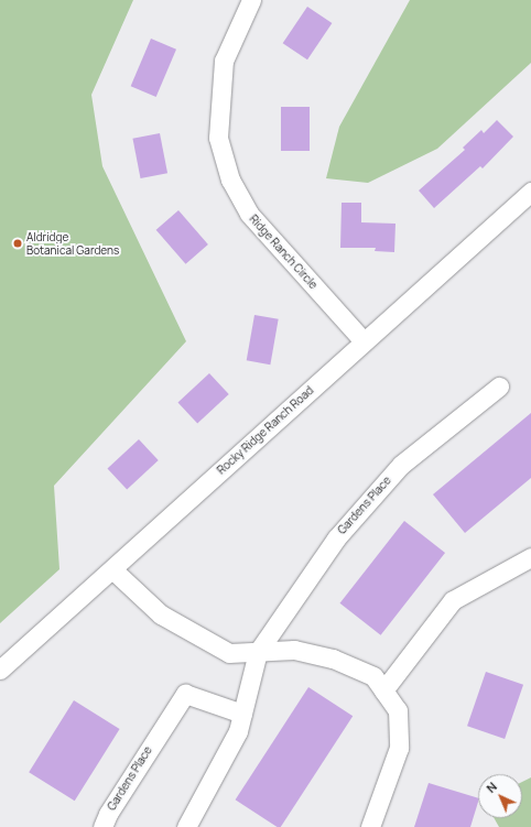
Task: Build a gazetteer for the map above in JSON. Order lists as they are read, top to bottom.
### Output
{
  "streets": {
    "street": ["Ridge Ranch Circle", "Rocky Ridge Ranch Road", "Gardens Place"]
  },
  "crossings": [
    ["Ridge Ranch Circle", "Rocky Ridge Ranch Road"]
  ],
  "places": ["Aldridge Botanical Gardens"],
  "north": "top left"
}
